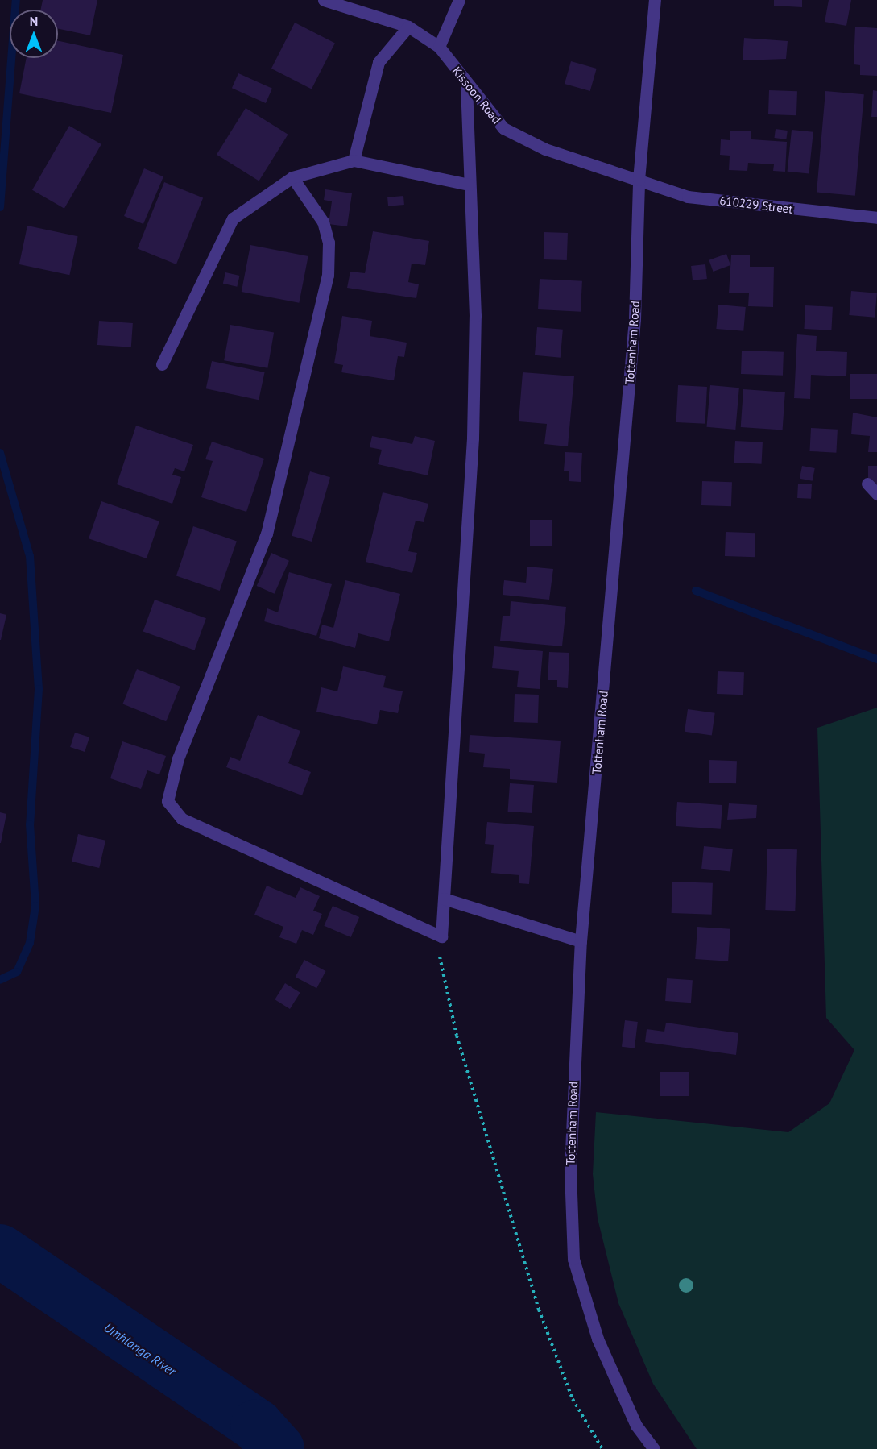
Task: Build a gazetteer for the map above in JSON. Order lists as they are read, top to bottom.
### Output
{
  "streets": {
    "street": ["Kissoon Road", "610229 Street", "Tottenham Road"]
  },
  "crossings": [
    ["Kissoon Road", "610229 Street"],
    ["Kissoon Road", "Tottenham Road"],
    ["610229 Street", "Tottenham Road"]
  ],
  "water": ["Umhlanga River"],
  "north": "top"
}
